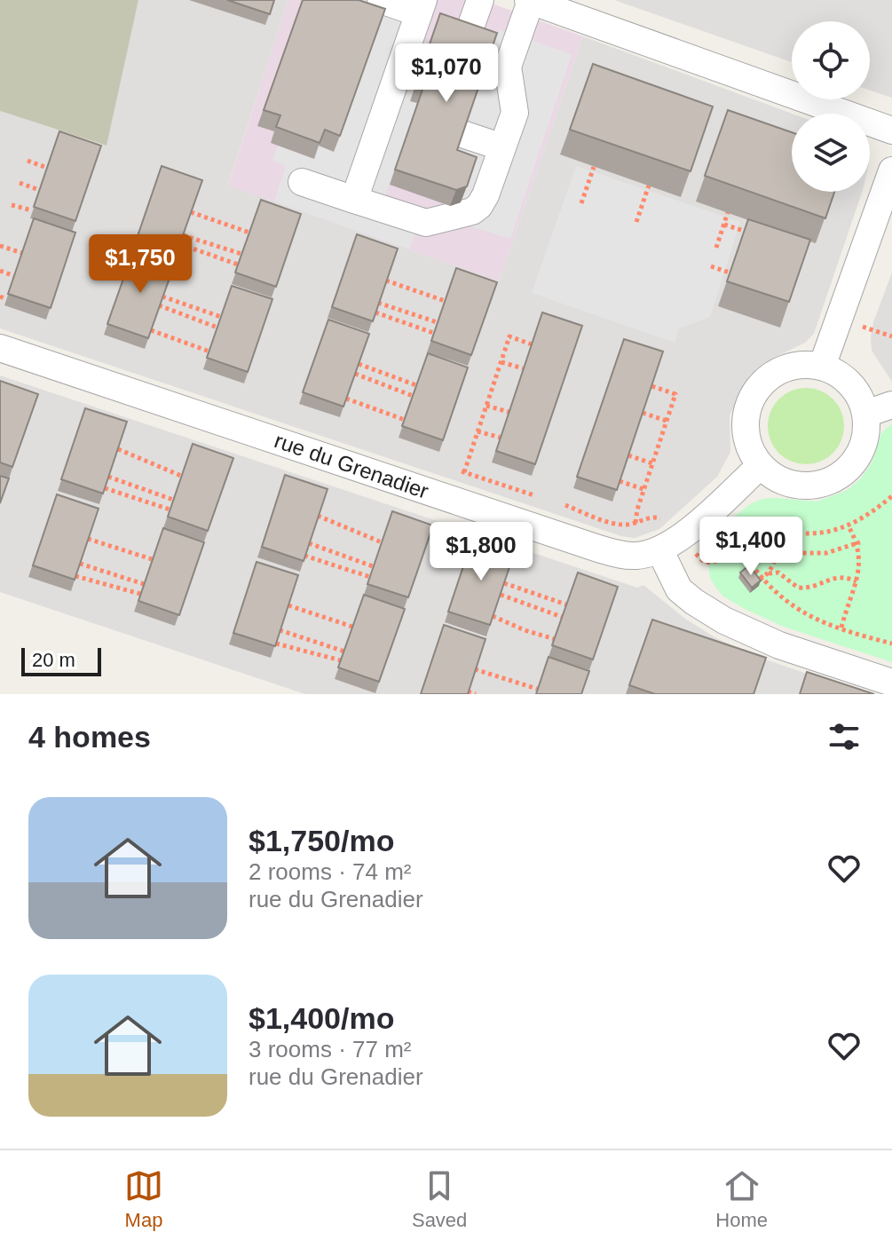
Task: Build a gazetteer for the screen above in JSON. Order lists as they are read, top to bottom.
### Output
{
  "streets": {
    "street": ["rue du Grenadier"]
  },
  "scale_bar": "20 m",
  "page": {
    "price": [
      "$1,070",
      "$1,750",
      "$1,400",
      "$1,800"
    ],
    "scale": "20 m",
    "heading": "4 homes",
    "list": [
      {
        "name": "$1,750/mo",
        "note": "2 rooms · 74 m² · rue du Grenadier"
      },
      {
        "name": "$1,400/mo",
        "note": "3 rooms · 77 m² · rue du Grenadier"
      }
    ],
    "tabs": ["Map", "Saved", "Home"]
  }
}
